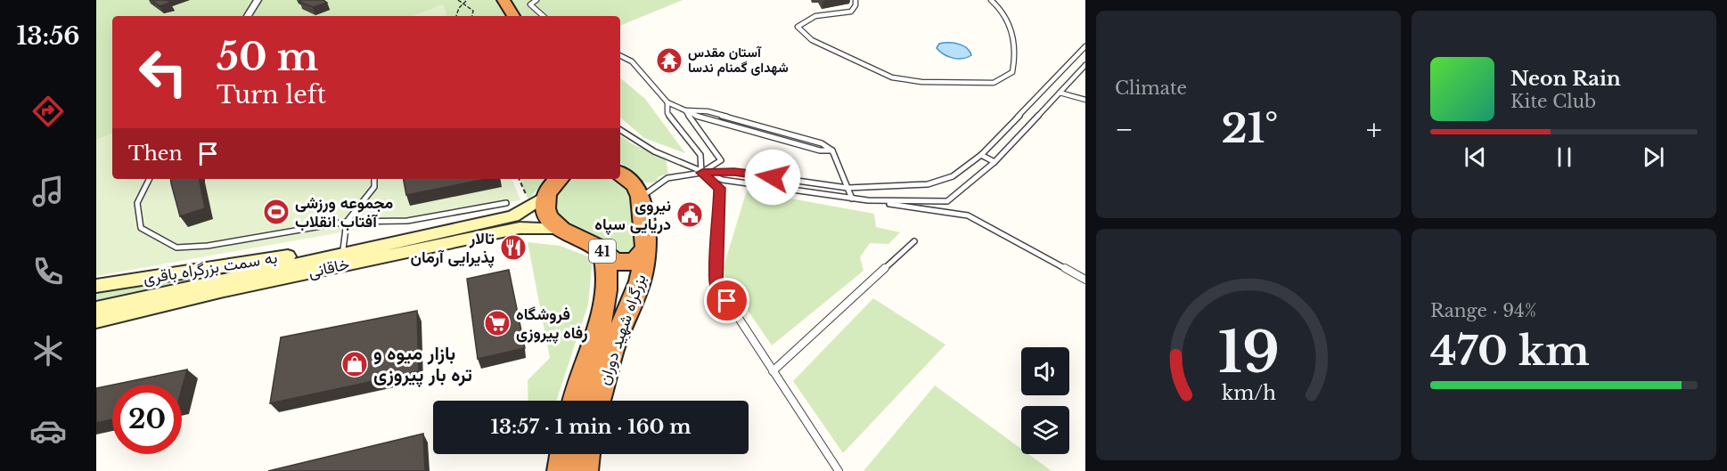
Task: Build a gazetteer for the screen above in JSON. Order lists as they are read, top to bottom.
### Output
{
  "streets": {
    "highway": ["41", "بزرگراه شهید دوران"],
    "main road": ["به سمت بزرگراه باقری", "خاقانی"]
  },
  "crossings": [
    ["41", "خاقانی"],
    ["41", "بزرگراه شهید دوران"],
    ["به سمت بزرگراه باقری", "خاقانی"]
  ],
  "places": {
    "temple": ["آستان مقدس شهدای گمنام ندسا"],
    "sports": ["مجموعه ورزشی آفتاب انقلاب"],
    "public building": ["نیروی دریایی سپاه"],
    "restaurant": ["تالار پذیرایی آرمان"],
    "supermarket": ["فروشگاه رفاه پیروزی"],
    "shop": ["بازار میوه و تره بار پیروزی"]
  },
  "page": {
    "tabs": "13:56",
    "tile": [
      "Climate",
      ["Range · 94%", "470 km"]
    ],
    "turn": ["50 m", "Turn left"],
    "song": ["Neon Rain", "Kite Club"],
    "heat": ["−", "21°", "+"],
    "then": "Then",
    "limit": "20",
    "trip": "13:57 · 1 min · 160 m",
    "gauge": ["19", "km/h"]
  }
}
